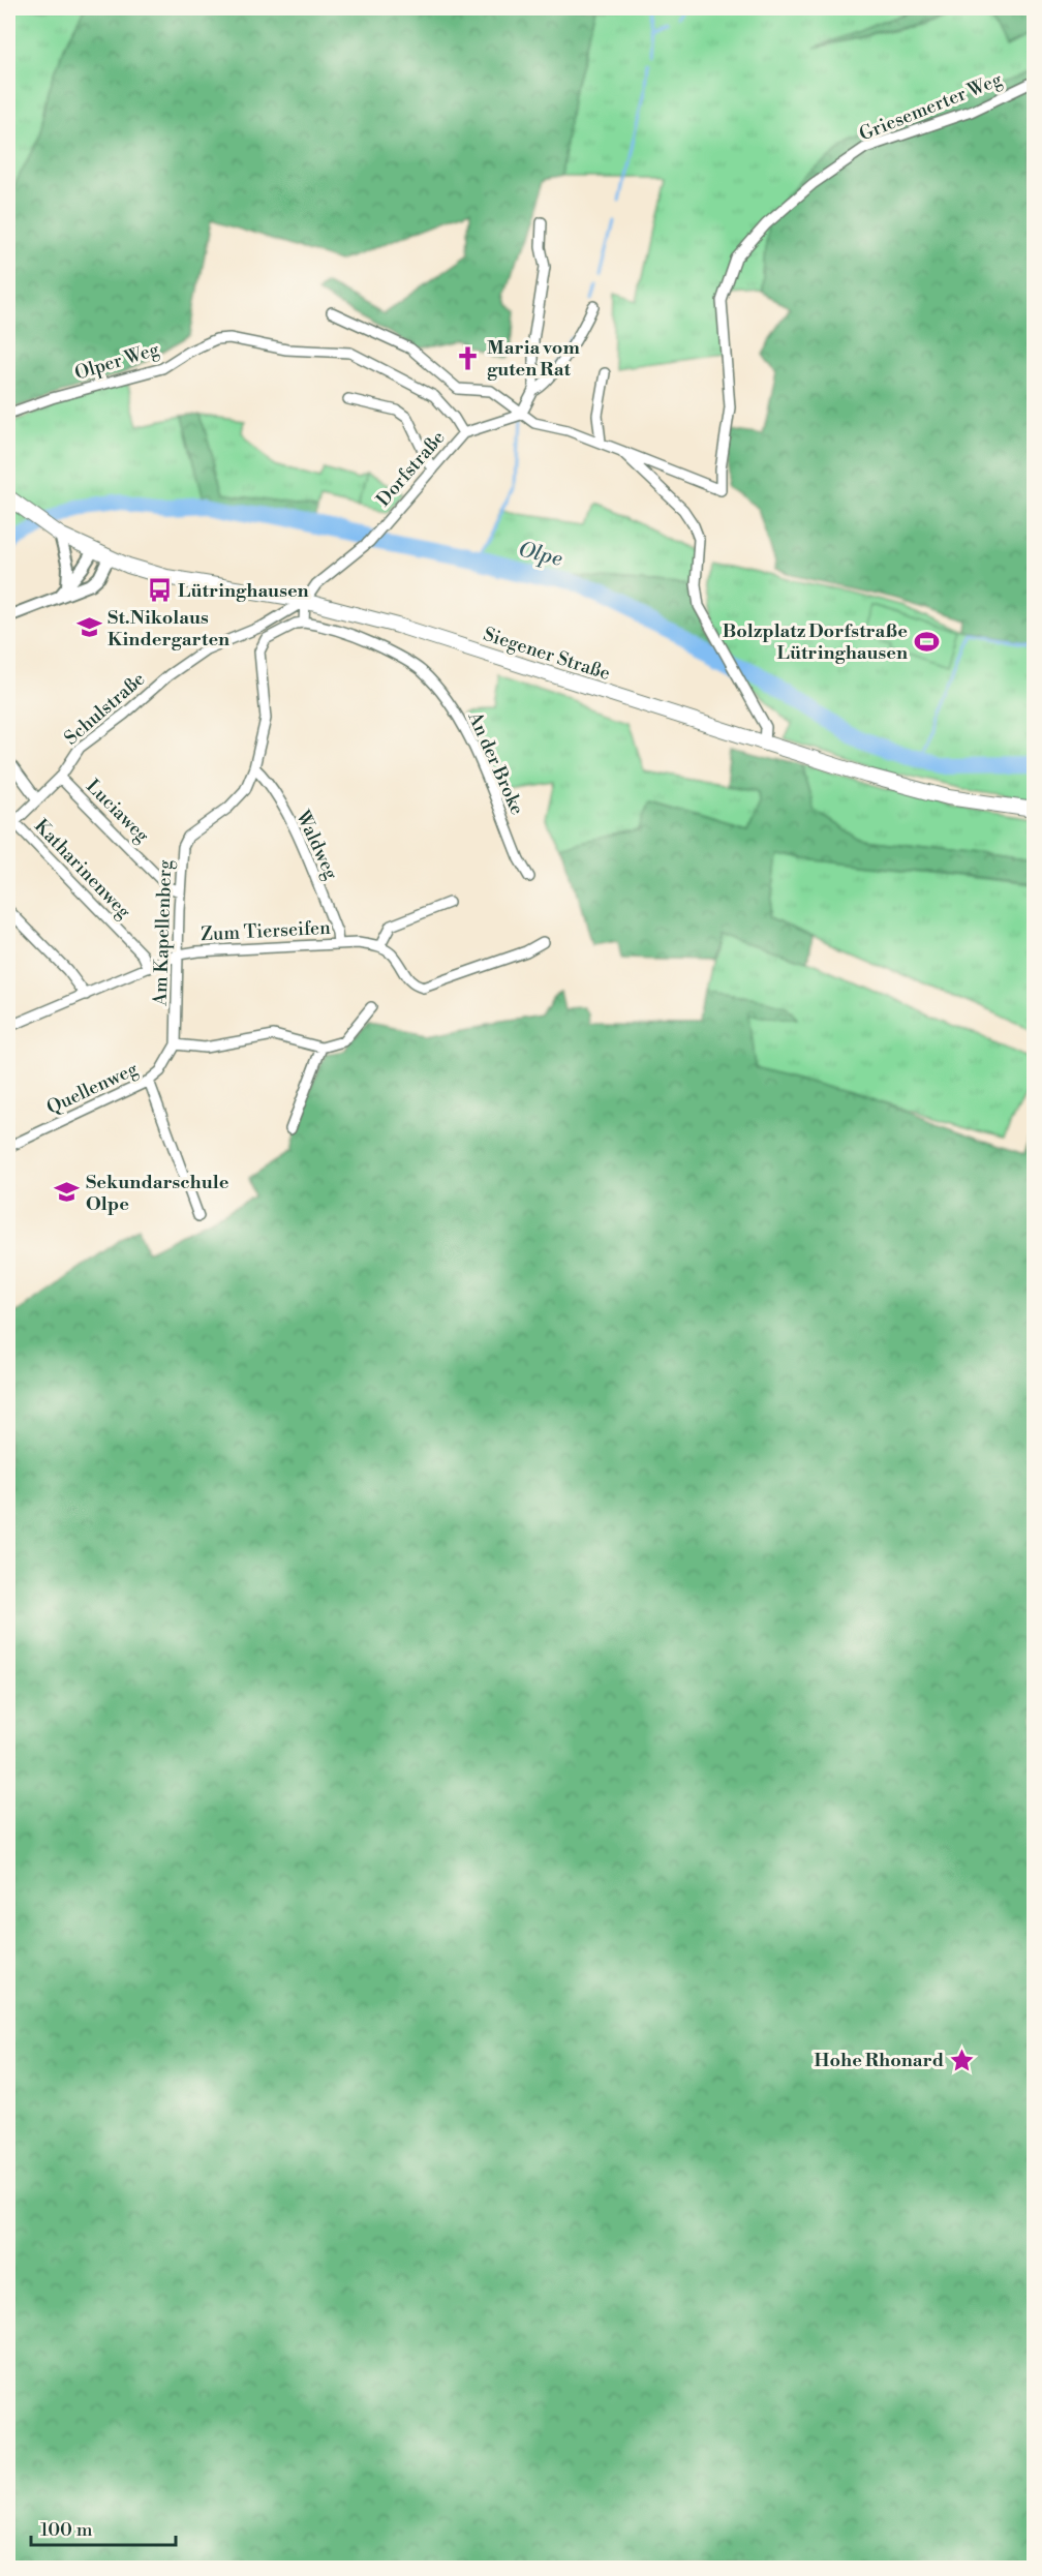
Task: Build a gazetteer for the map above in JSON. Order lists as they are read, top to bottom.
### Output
{
  "streets": {
    "main road": ["Siegener Straße"],
    "street": [
      "Griesemerter Weg",
      "Olper Weg",
      "Dorfstraße",
      "Schulstraße",
      "An der Broke",
      "Luciaweg",
      "Waldweg",
      "Katharinenweg",
      "Zum Tierseifen",
      "Am Kapellenberg",
      "Quellenweg"
    ]
  },
  "crossings": [
    ["Olper Weg", "Dorfstraße"],
    ["Dorfstraße", "Siegener Straße"],
    ["Dorfstraße", "Schulstraße"],
    ["Siegener Straße", "Schulstraße"],
    ["Schulstraße", "Luciaweg"],
    ["Schulstraße", "Katharinenweg"],
    ["An der Broke", "Am Kapellenberg"],
    ["Luciaweg", "Am Kapellenberg"],
    ["Waldweg", "Zum Tierseifen"],
    ["Waldweg", "Am Kapellenberg"],
    ["Katharinenweg", "Zum Tierseifen"],
    ["Zum Tierseifen", "Am Kapellenberg"],
    ["Am Kapellenberg", "Quellenweg"]
  ],
  "water": ["Olpe"],
  "places": {
    "church": ["Maria vom guten Rat"],
    "bus stop": ["Lütringhausen"],
    "school or university": ["St.Nikolaus Kindergarten", "Sekundarschule Olpe"],
    "sports": ["Bolzplatz Dorfstraße Lütringhausen"],
    "place": ["Hohe Rhonard"]
  },
  "scale_bar": "100 m"
}
